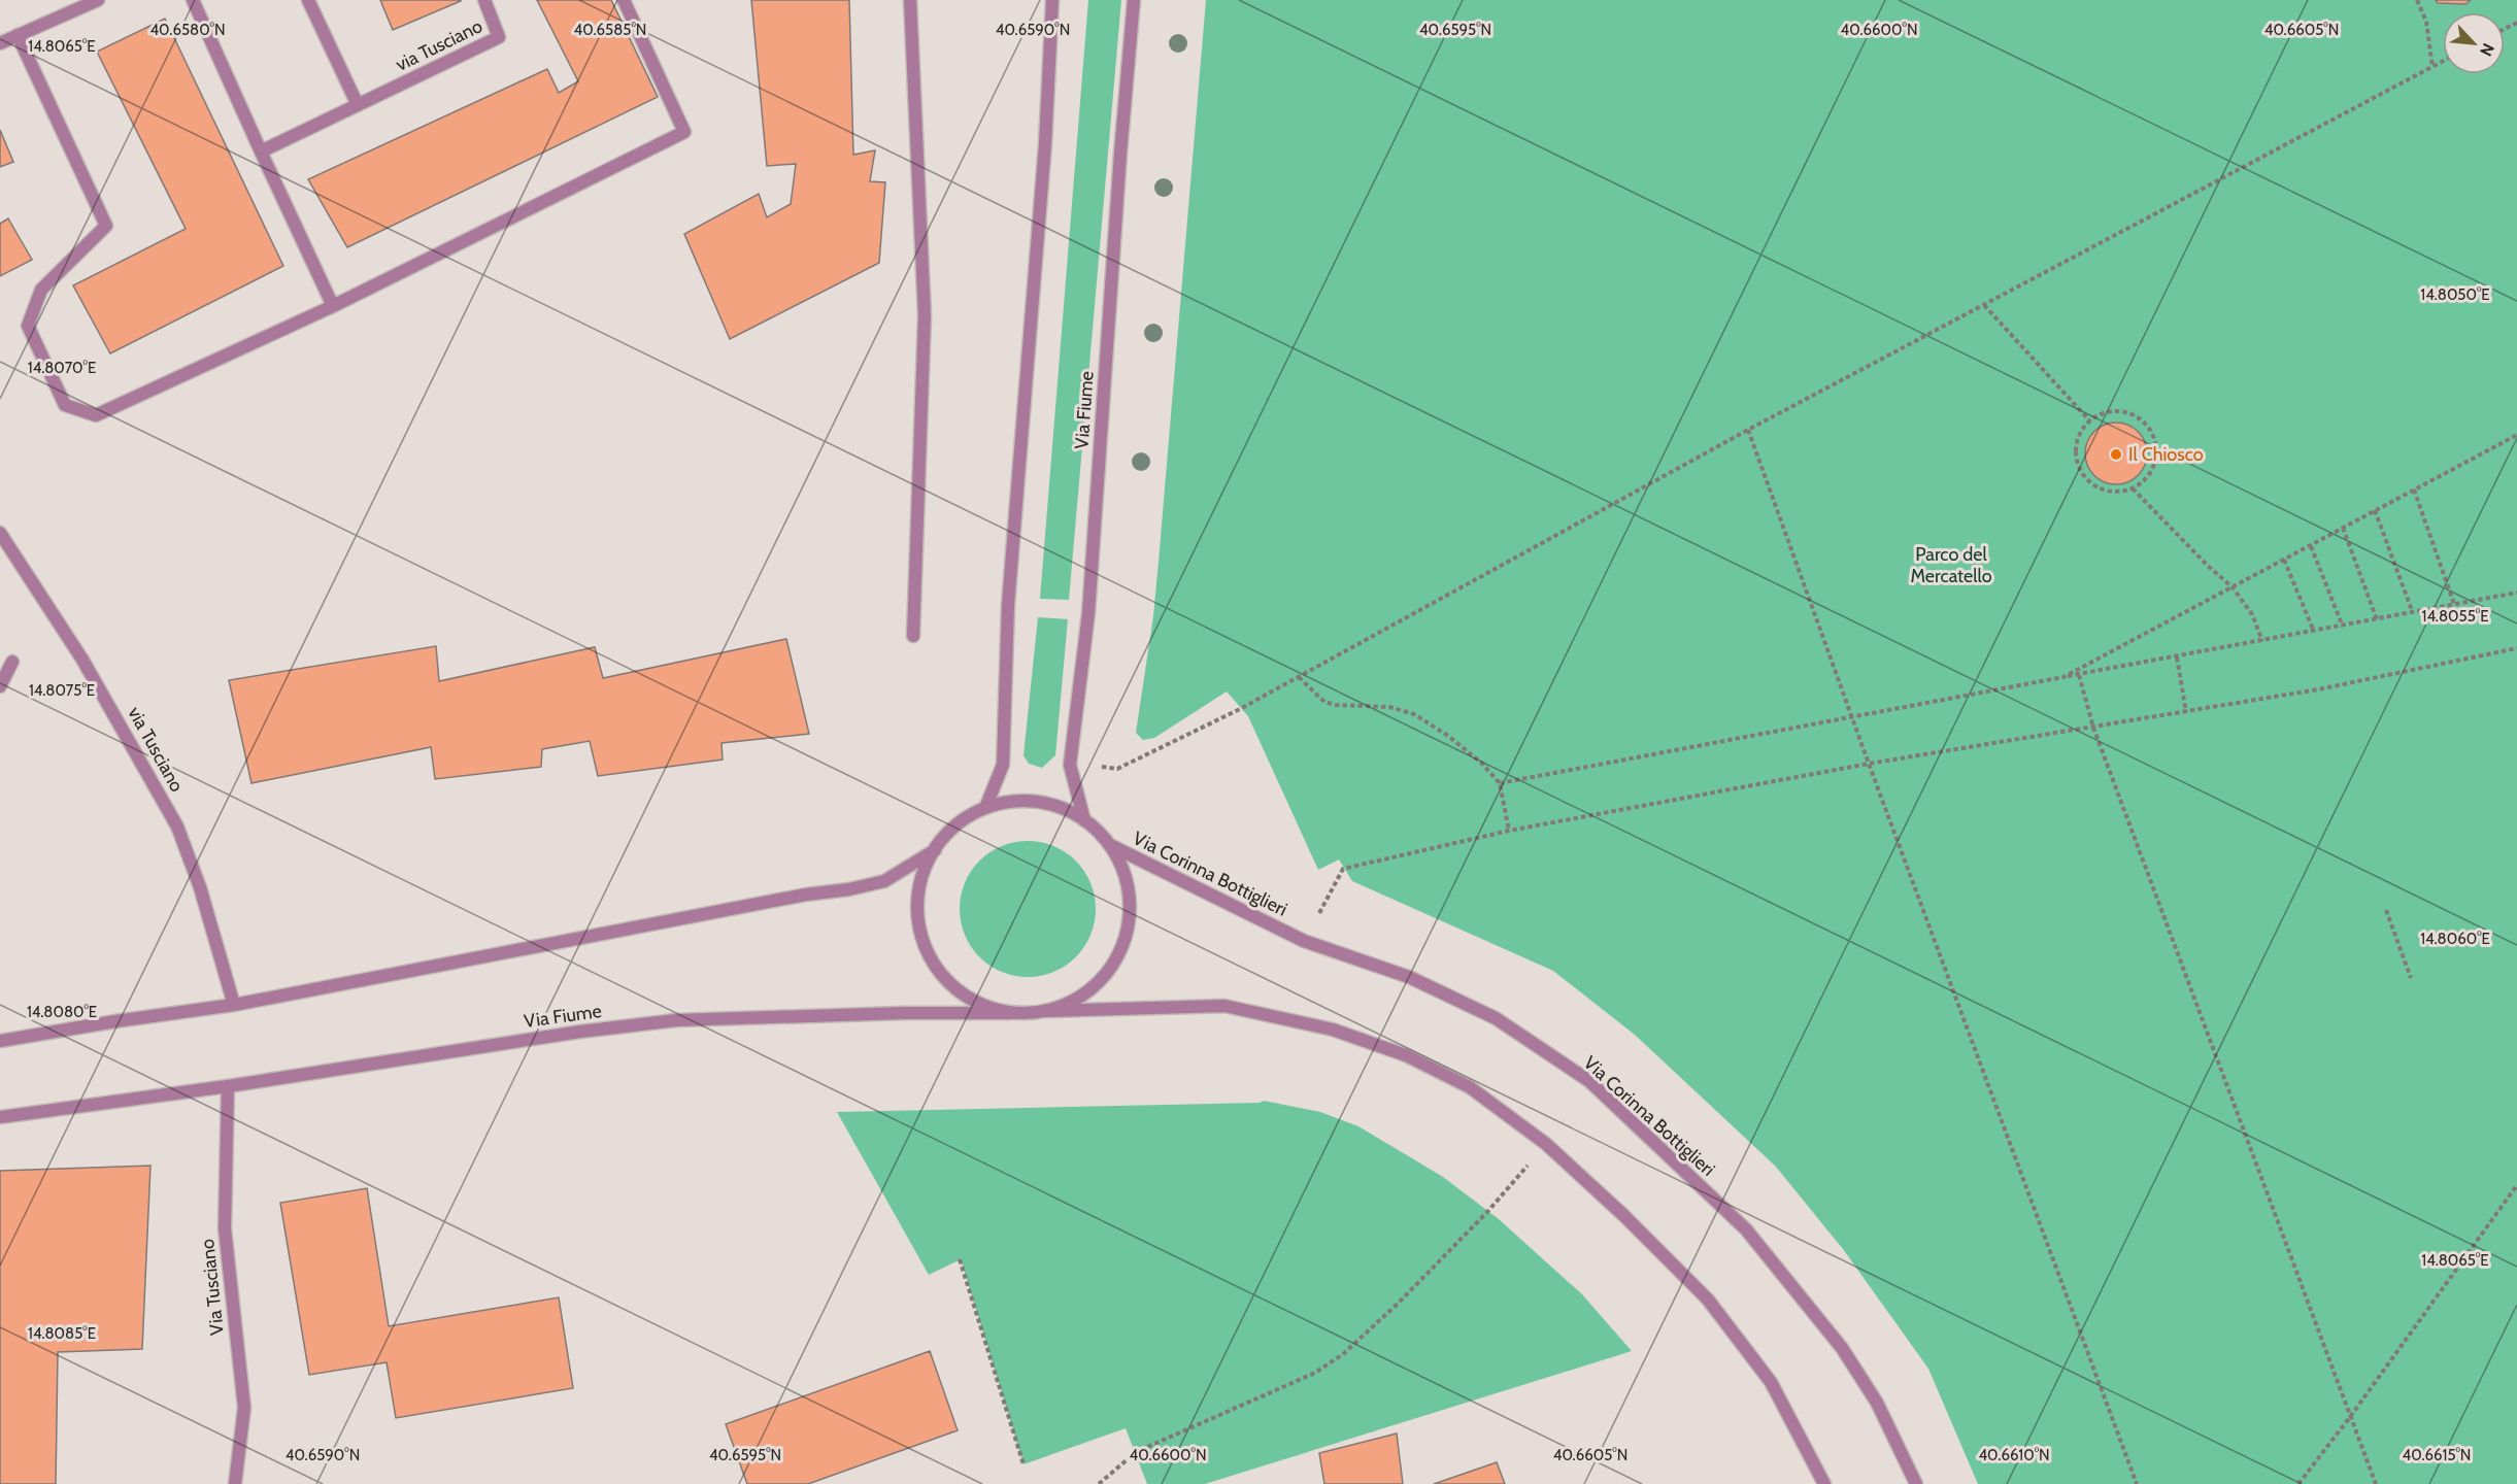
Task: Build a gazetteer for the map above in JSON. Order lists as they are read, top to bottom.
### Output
{
  "streets": {
    "street": [
      "via Tusciano",
      "Via Fiume",
      "Via Corinna Bottiglieri",
      "Via Tusciano"
    ]
  },
  "crossings": [
    ["Via Fiume", "Via Corinna Bottiglieri"],
    ["Via Fiume", "Via Tusciano"]
  ],
  "parks": ["Parco del Mercatello"],
  "places": ["Il Chiosco"],
  "north": "bottom right",
  "coordinates": [
    "40.6590°N",
    "40.6595°N",
    "40.6600°N",
    "40.6605°N",
    "40.6580°N",
    "40.6585°N",
    "14.8065°E",
    "14.8050°E",
    "14.8070°E",
    "14.8055°E",
    "14.8075°E",
    "14.8060°E",
    "14.8080°E",
    "14.8085°E",
    "40.6610°N",
    "40.6615°N"
  ]
}
